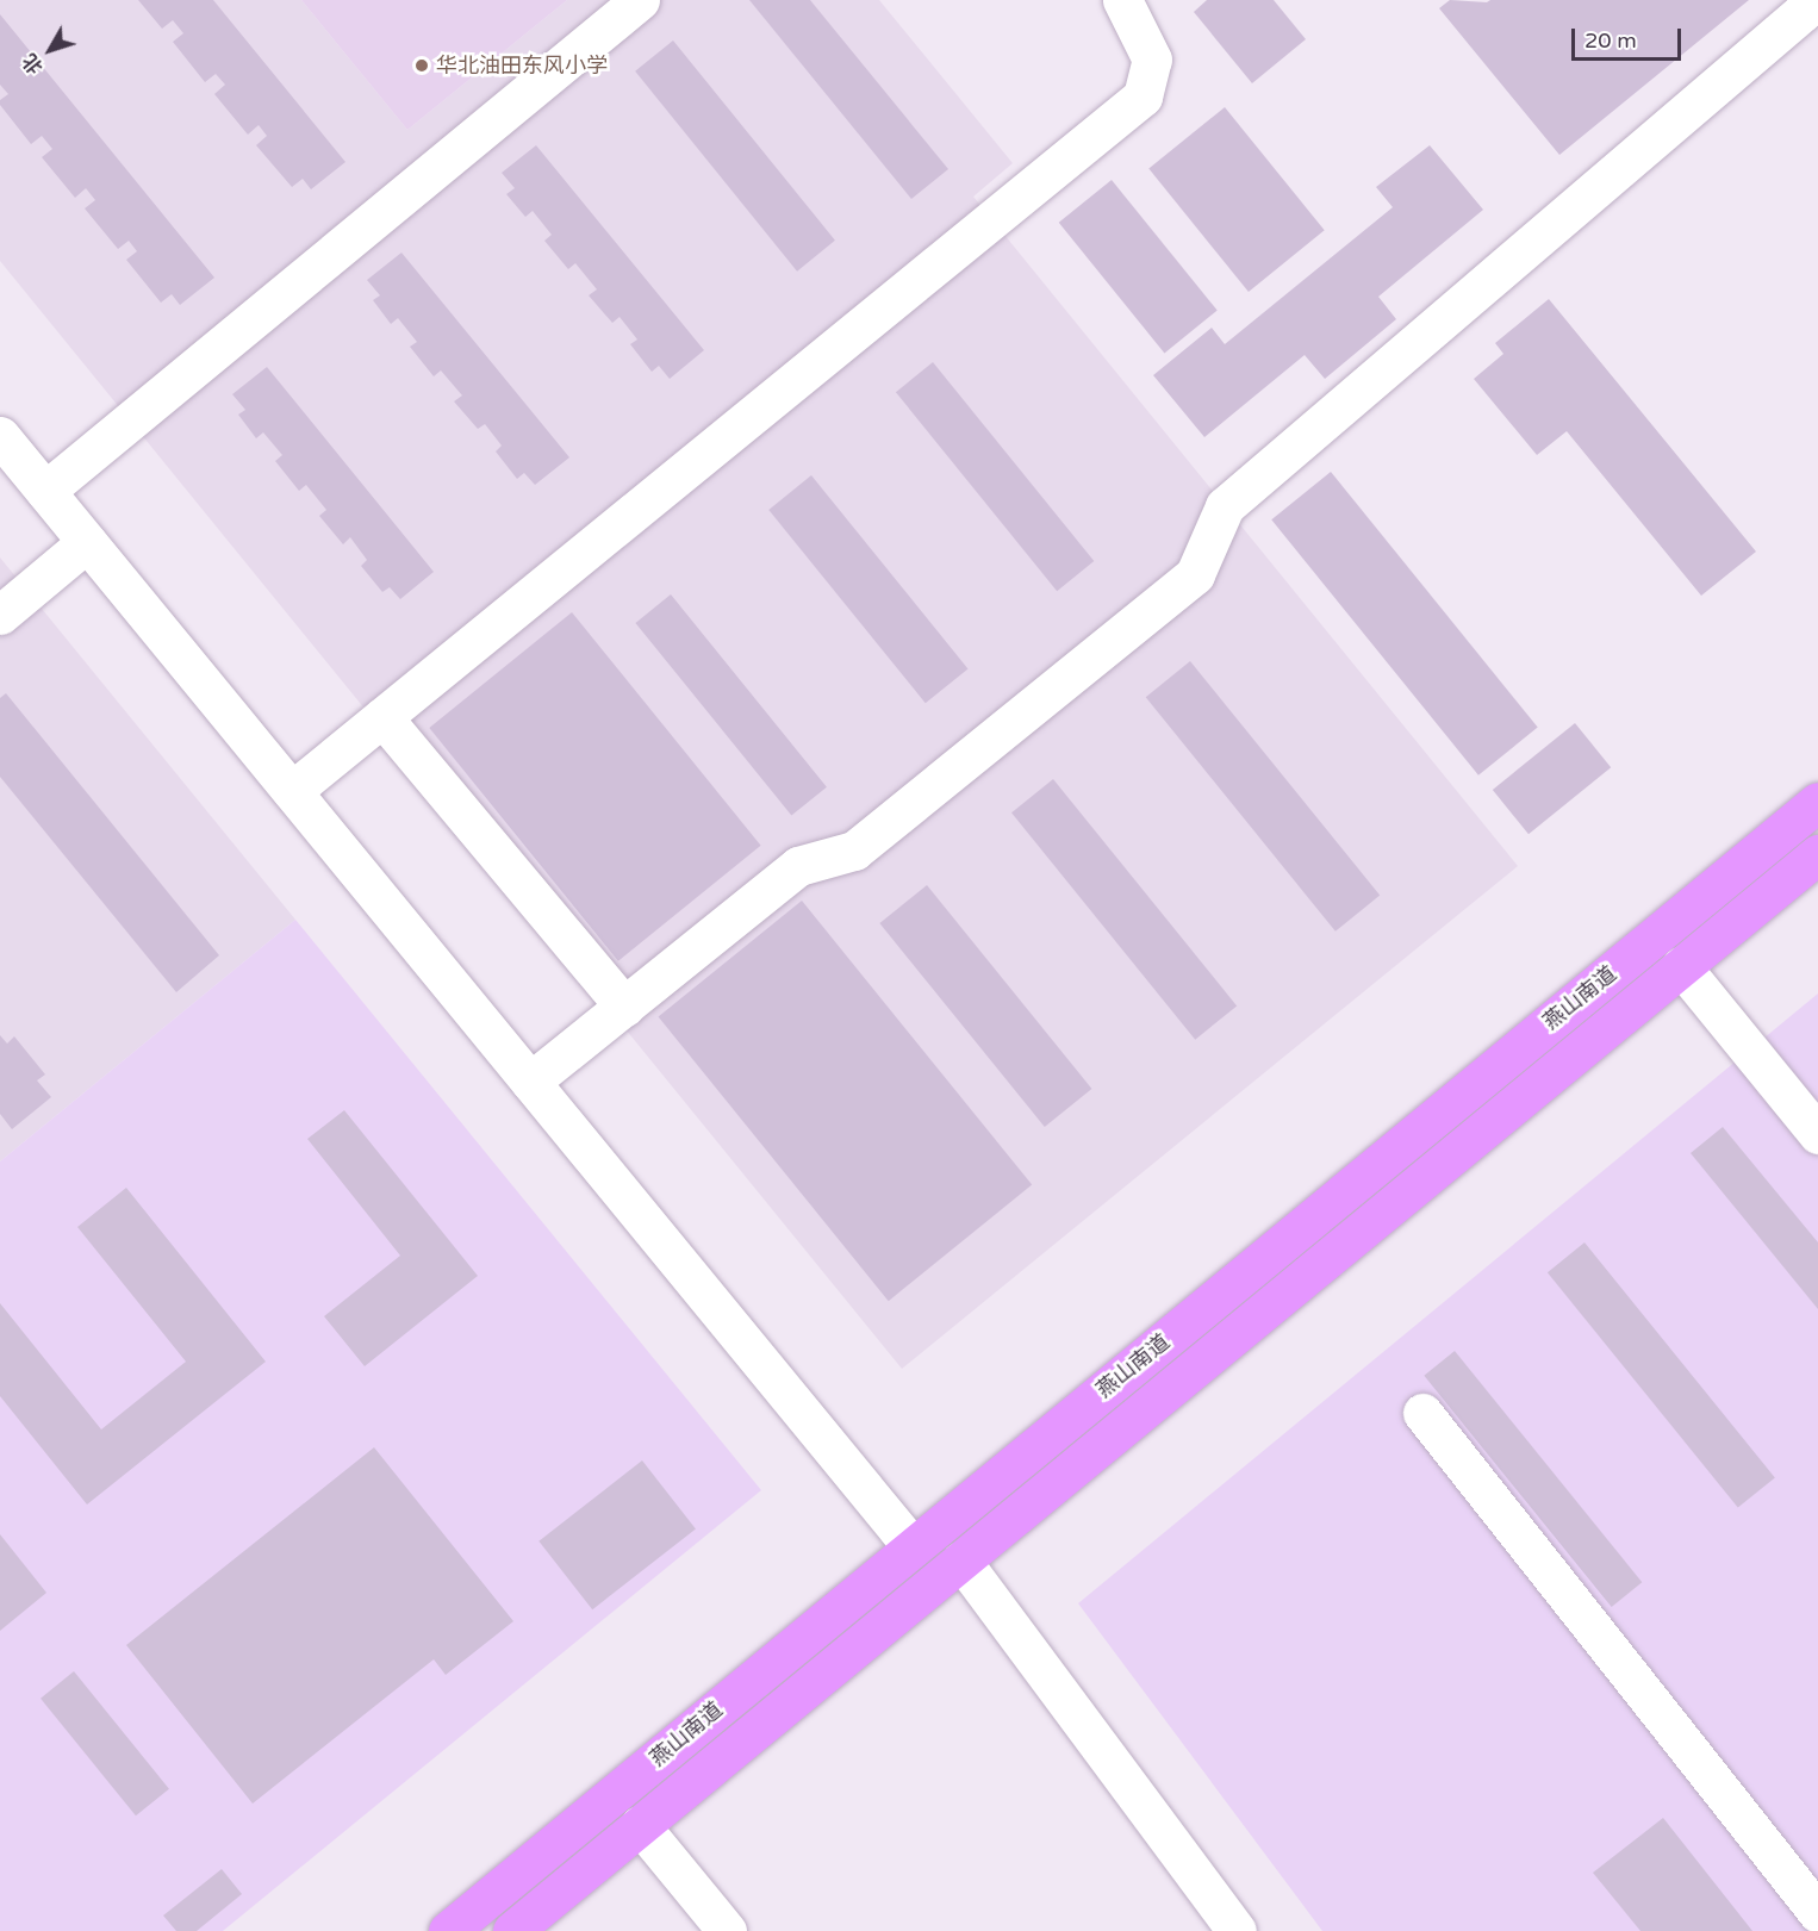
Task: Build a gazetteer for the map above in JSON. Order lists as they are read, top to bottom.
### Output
{
  "streets": {
    "main road": ["燕山南道"]
  },
  "places": ["华北油田东风小学"],
  "scale_bar": "20 m",
  "north": "bottom left"
}
